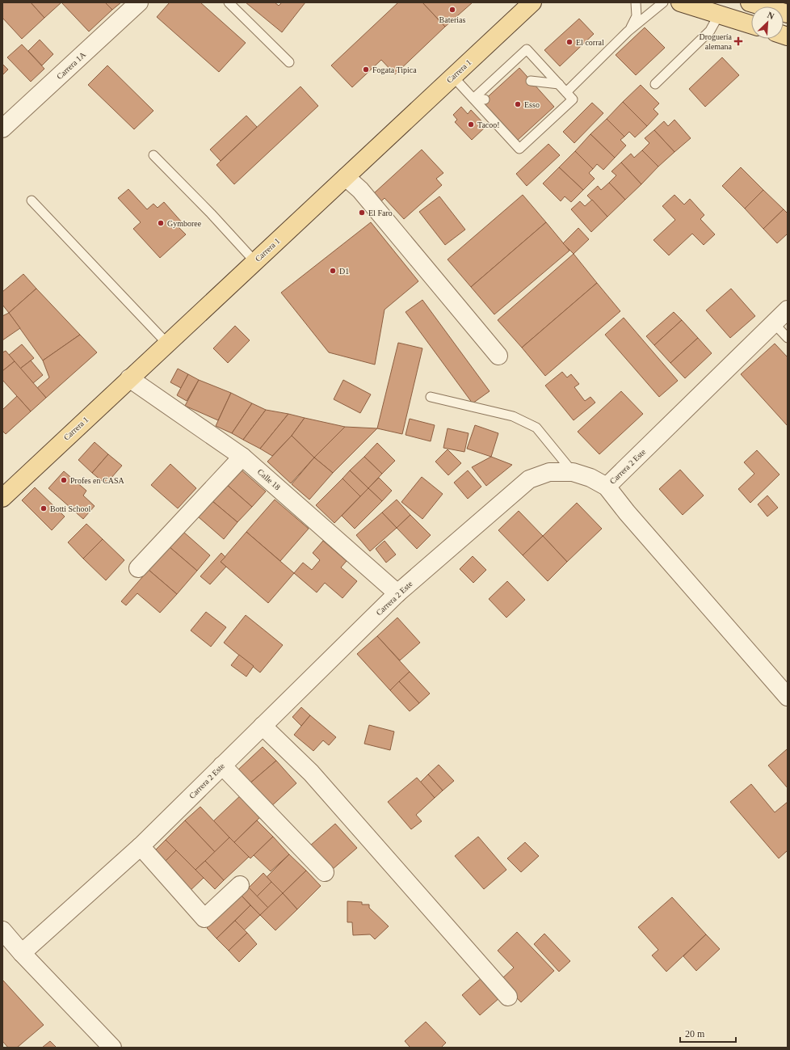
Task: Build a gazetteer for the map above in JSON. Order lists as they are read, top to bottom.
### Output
{
  "streets": {
    "main road": ["Carrera 1"],
    "street": ["Carrera 1A", "Carrera 2 Este", "Calle 18"]
  },
  "crossings": [
    ["Carrera 1", "Calle 18"],
    ["Carrera 2 Este", "Calle 18"]
  ],
  "places": {
    "other": [
      "Baterias",
      "El corral",
      "Fogata Tipica",
      "Esso",
      "Tacoo!",
      "El Faro",
      "Gymboree",
      "D1",
      "Profes en CASA",
      "Botti School"
    ],
    "health": ["Droguería alemana"]
  },
  "scale_bar": "20 m",
  "north": "top right"
}
